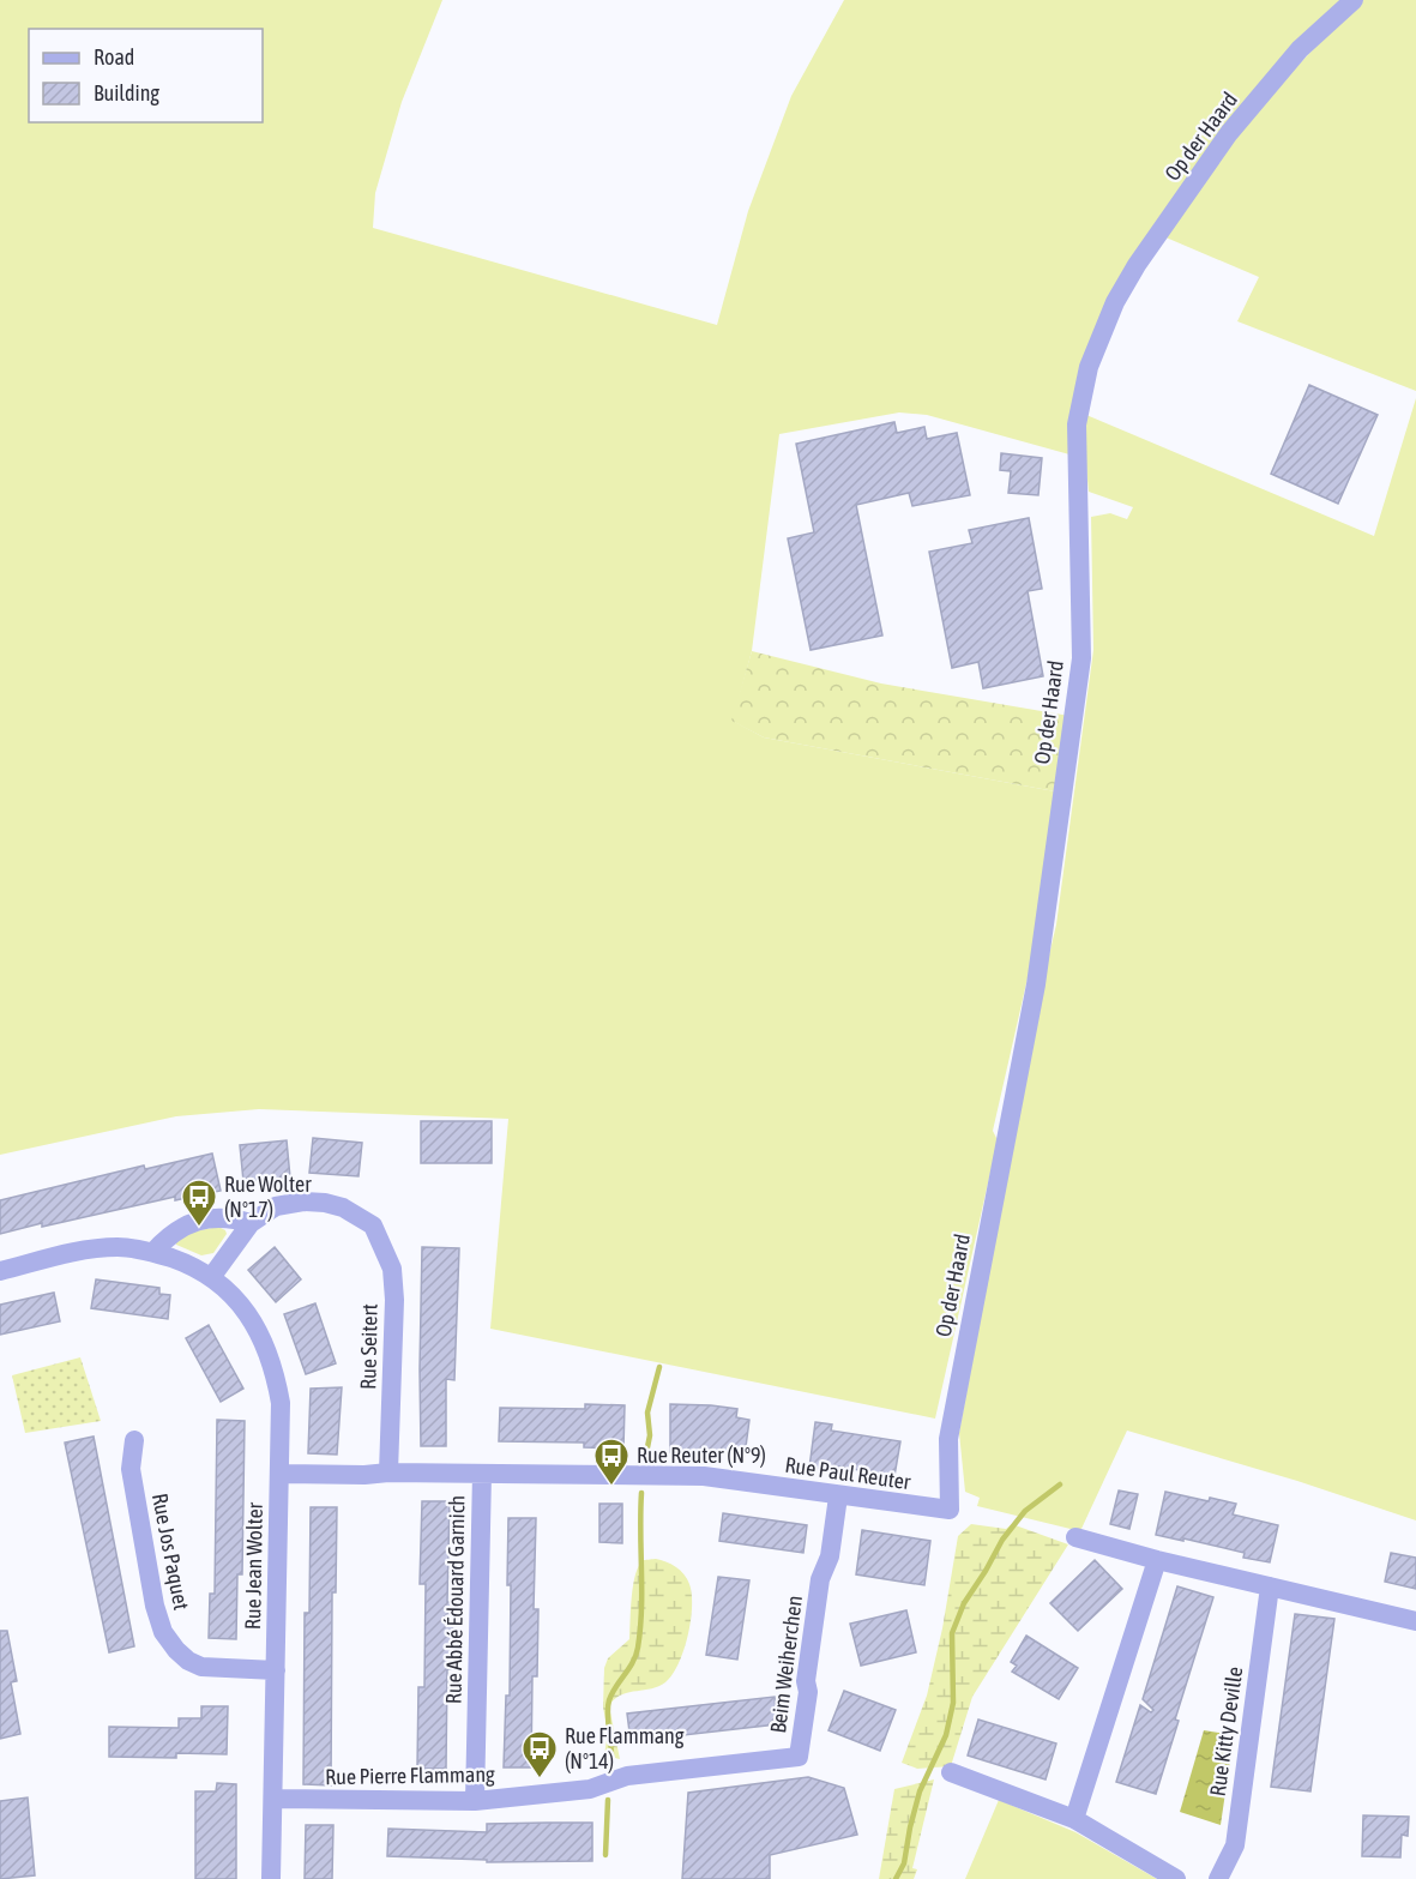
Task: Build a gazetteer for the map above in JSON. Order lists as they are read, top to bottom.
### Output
{
  "streets": {
    "street": [
      "Op der Haard",
      "Rue Seitert",
      "Rue Paul Reuter",
      "Rue Jos Paquet",
      "Rue Jean Wolter",
      "Rue Abbé Édouard Garnich",
      "Beim Weiherchen",
      "Rue Kitty Deville",
      "Rue Pierre Flammang"
    ]
  },
  "crossings": [
    ["Op der Haard", "Rue Paul Reuter"],
    ["Rue Seitert", "Rue Abbé Édouard Garnich"],
    ["Rue Paul Reuter", "Rue Abbé Édouard Garnich"],
    ["Rue Paul Reuter", "Beim Weiherchen"],
    ["Rue Jos Paquet", "Rue Jean Wolter"],
    ["Rue Jean Wolter", "Rue Abbé Édouard Garnich"],
    ["Rue Jean Wolter", "Rue Pierre Flammang"],
    ["Rue Abbé Édouard Garnich", "Rue Pierre Flammang"],
    ["Beim Weiherchen", "Rue Pierre Flammang"]
  ],
  "places": {
    "bus stop": ["Rue Wolter (N°17)", "Rue Reuter (N°9)", "Rue Flammang (N°14)"]
  },
  "legend": ["Road", "Building"]
}
